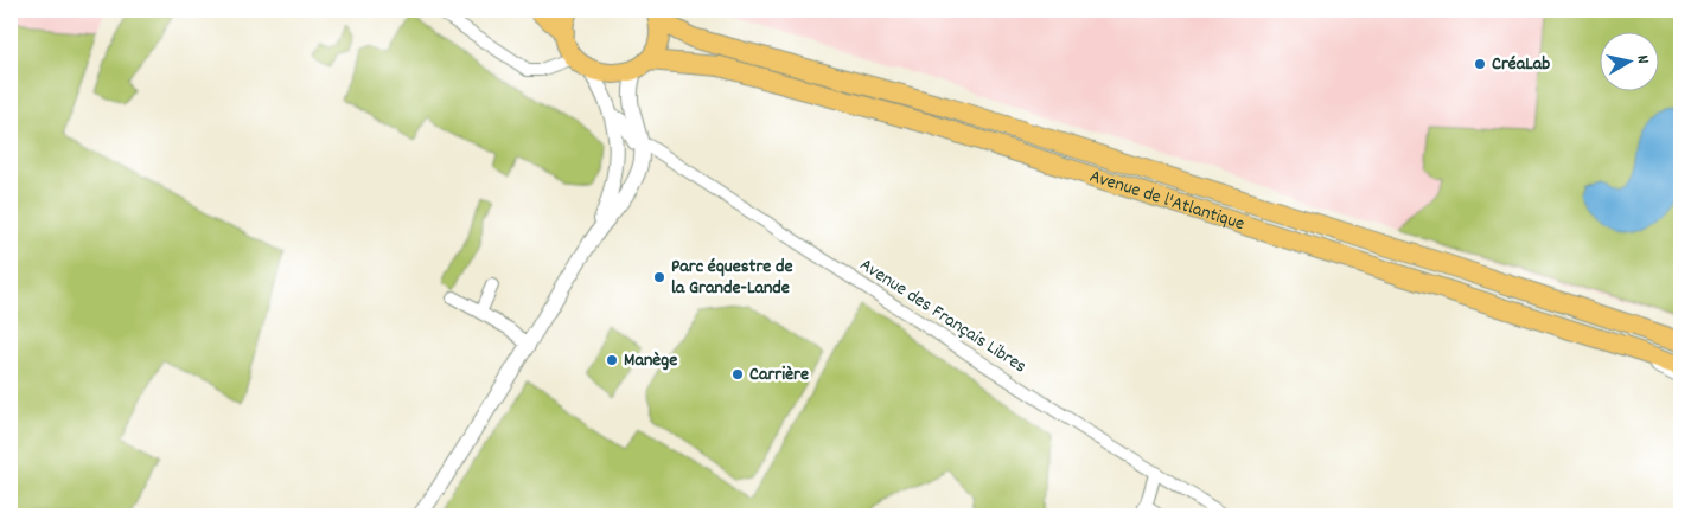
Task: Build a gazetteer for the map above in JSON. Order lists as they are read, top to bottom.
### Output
{
  "streets": {
    "main road": ["Avenue de l'Atlantique"],
    "street": ["Avenue des Français Libres"]
  },
  "places": [
    "CréaLab",
    "Parc équestre de la Grande-Lande",
    "Manège",
    "Carrière"
  ],
  "north": "right"
}
